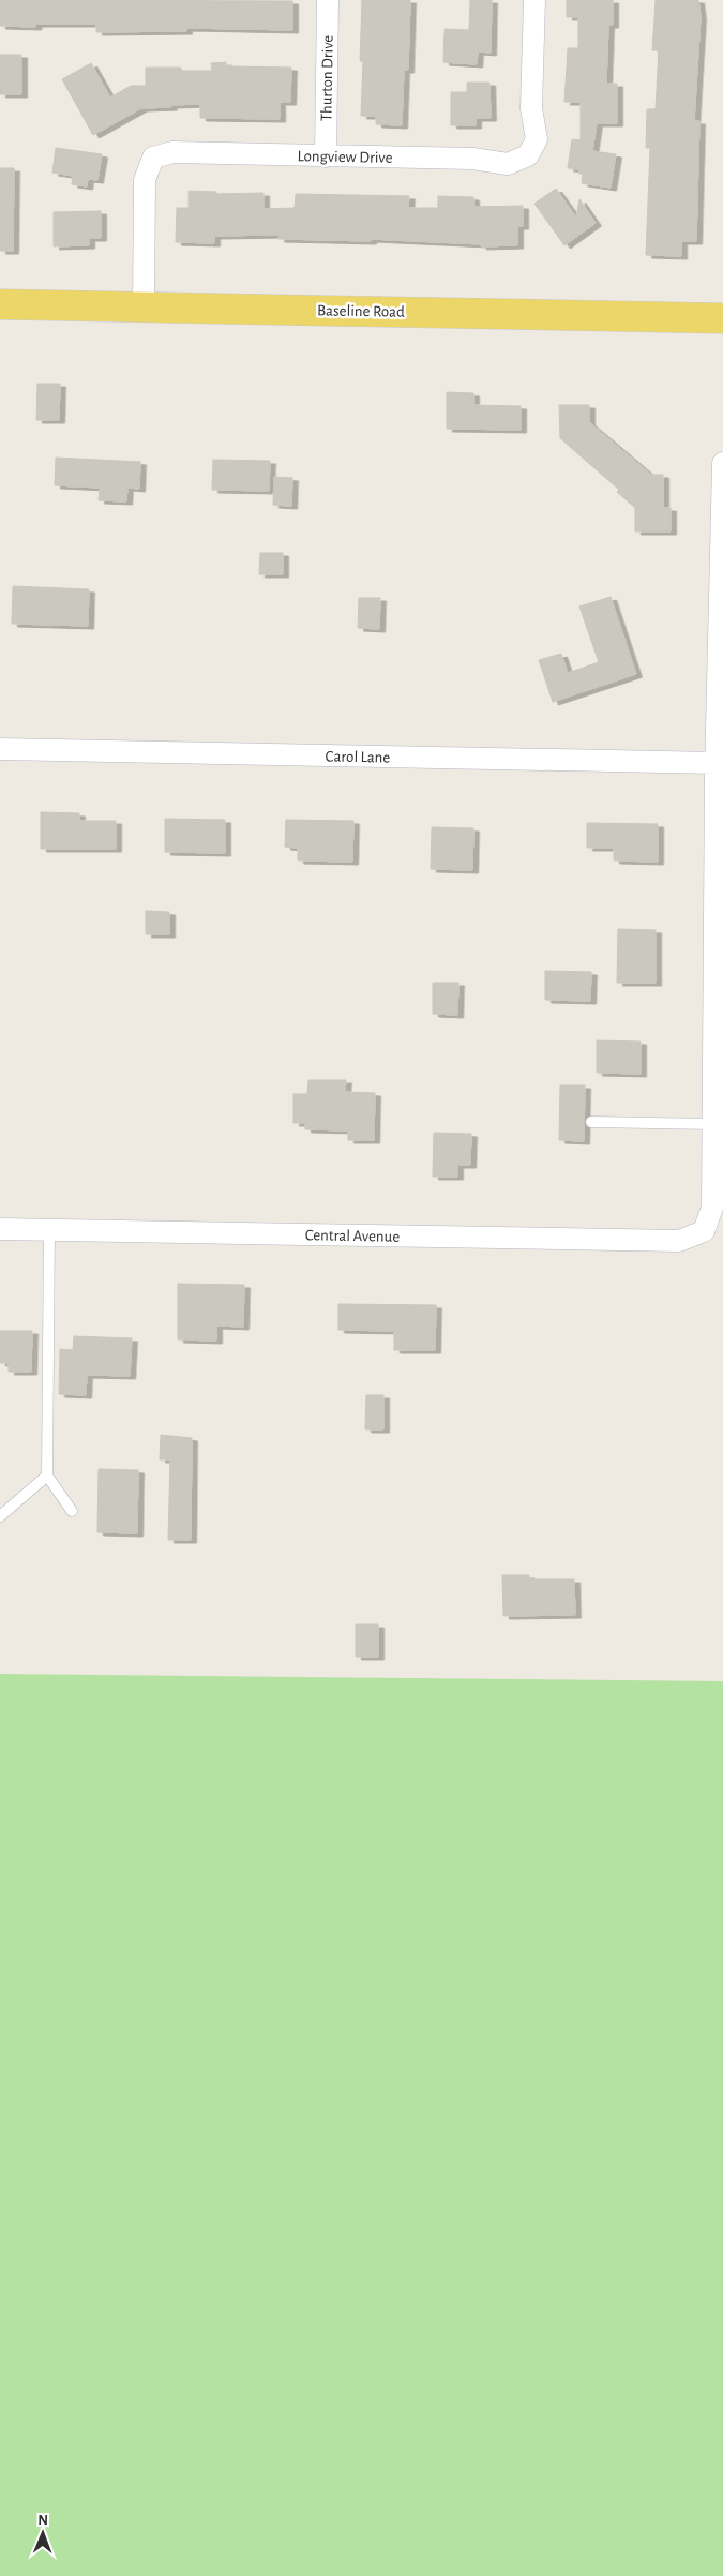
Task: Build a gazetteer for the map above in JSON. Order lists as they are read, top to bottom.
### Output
{
  "streets": {
    "main road": ["Baseline Road"],
    "street": [
      "Thurton Drive",
      "Longview Drive",
      "Carol Lane",
      "Central Avenue"
    ]
  },
  "crossings": [
    ["Thurton Drive", "Longview Drive"],
    ["Longview Drive", "Baseline Road"]
  ],
  "north": "top"
}
